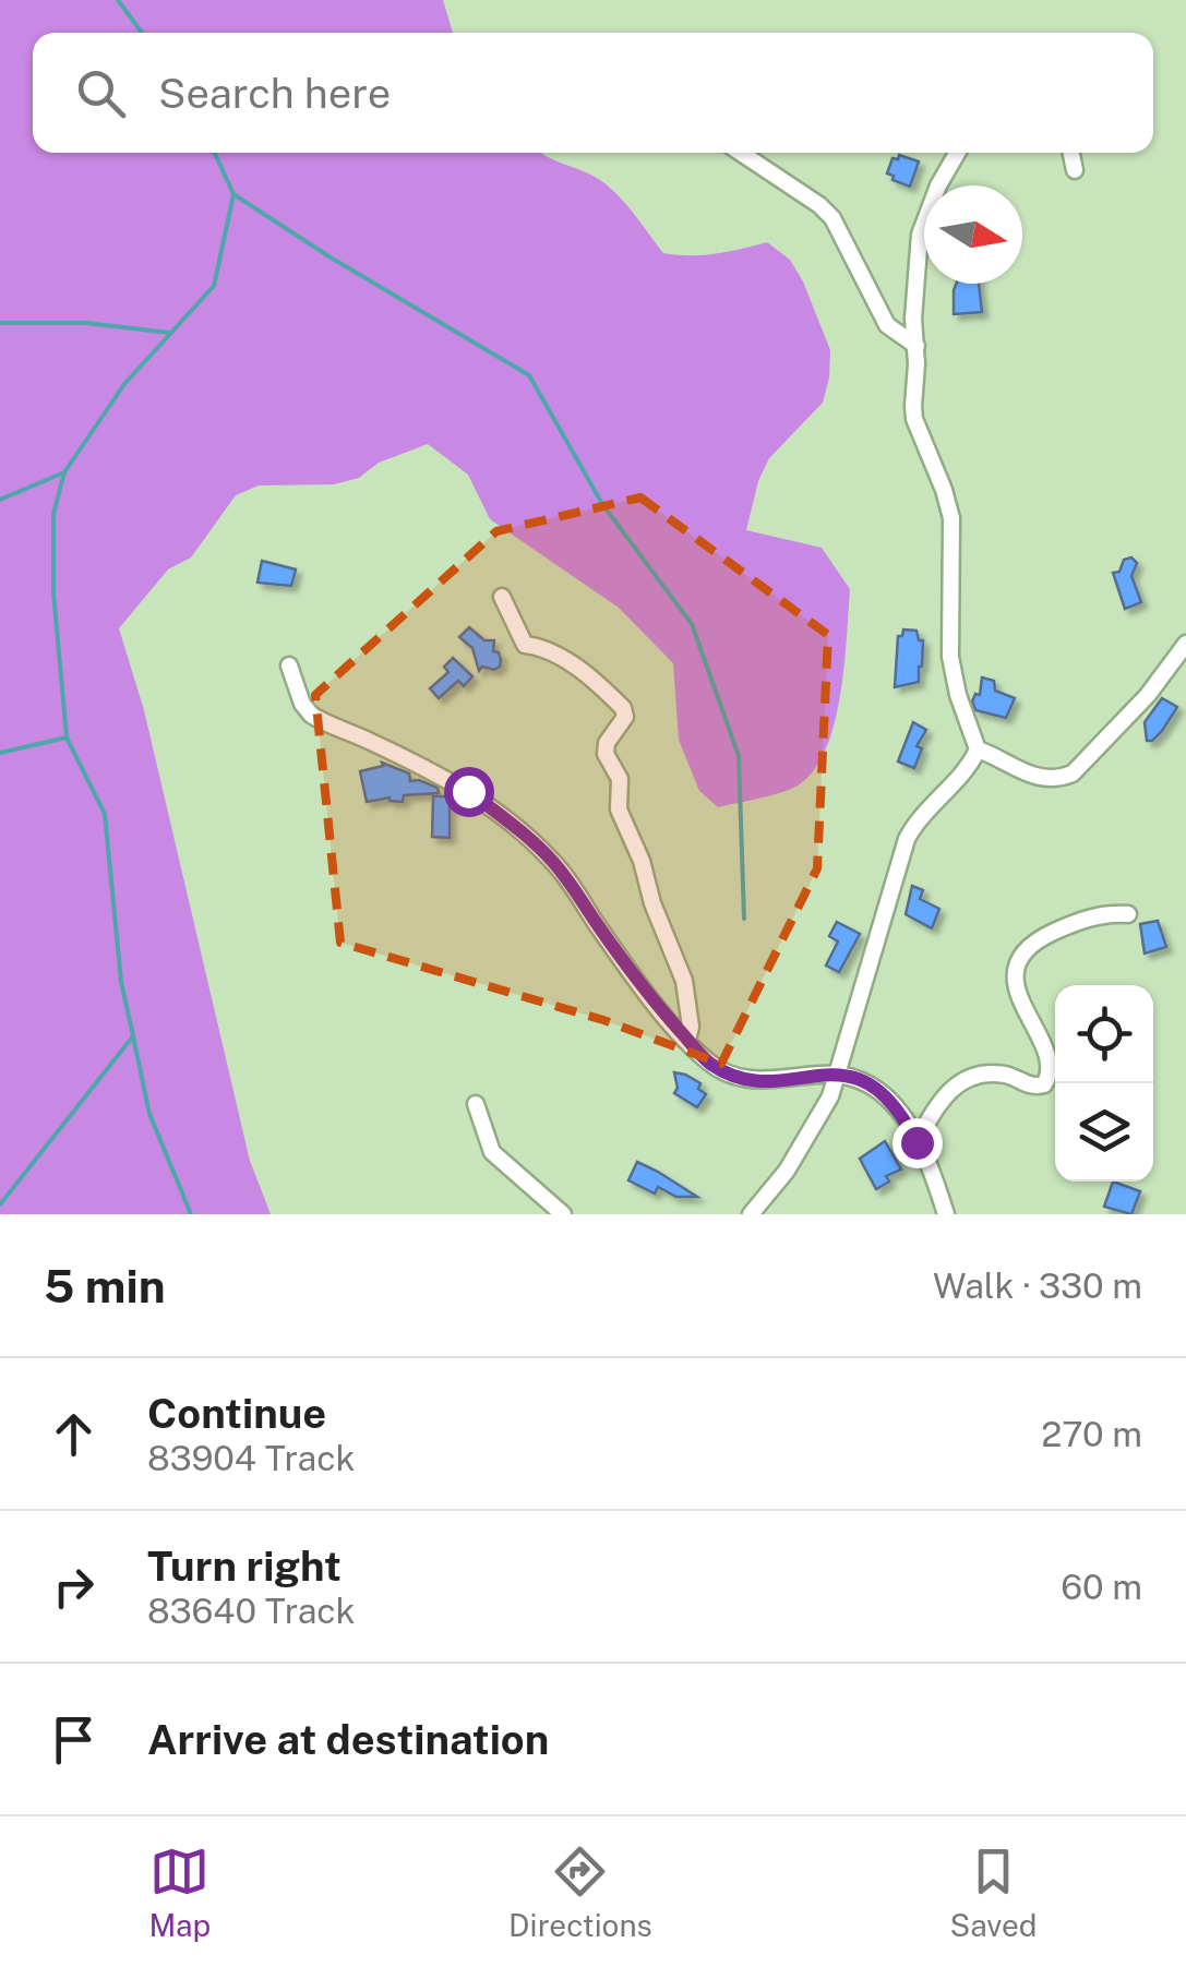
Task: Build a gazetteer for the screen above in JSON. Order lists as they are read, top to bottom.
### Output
{
  "north": "right",
  "page": {
    "search": "Search here",
    "heading": ["5 min", "Walk · 330 m"],
    "list": [
      ["Continue", "83904 Track", "270 m"],
      ["Turn right", "83640 Track", "60 m"],
      "Arrive at destination"
    ],
    "nav": ["Map", "Directions", "Saved"]
  }
}
